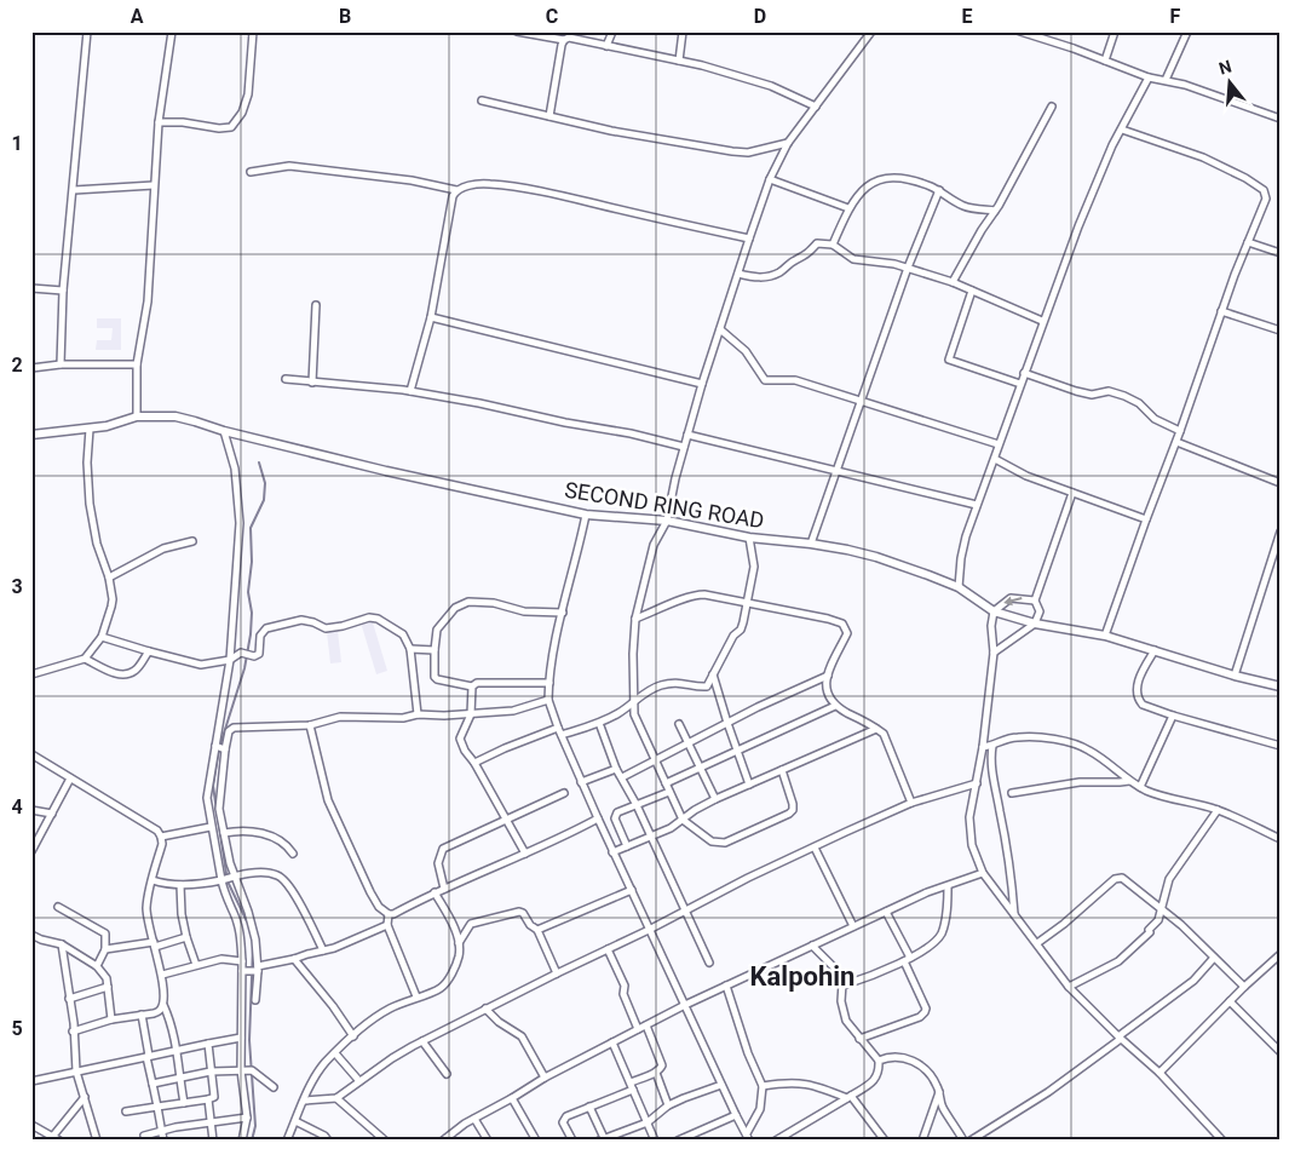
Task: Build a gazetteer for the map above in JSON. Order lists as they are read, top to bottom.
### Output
{
  "streets": {
    "street": ["SECOND RING ROAD"]
  },
  "districts": ["Kalpohin"],
  "north": "top",
  "grid": {
    "columns": [
      "A",
      "B",
      "C",
      "D",
      "E",
      "F"
    ],
    "rows": [
      "1",
      "2",
      "3",
      "4",
      "5"
    ]
  }
}
